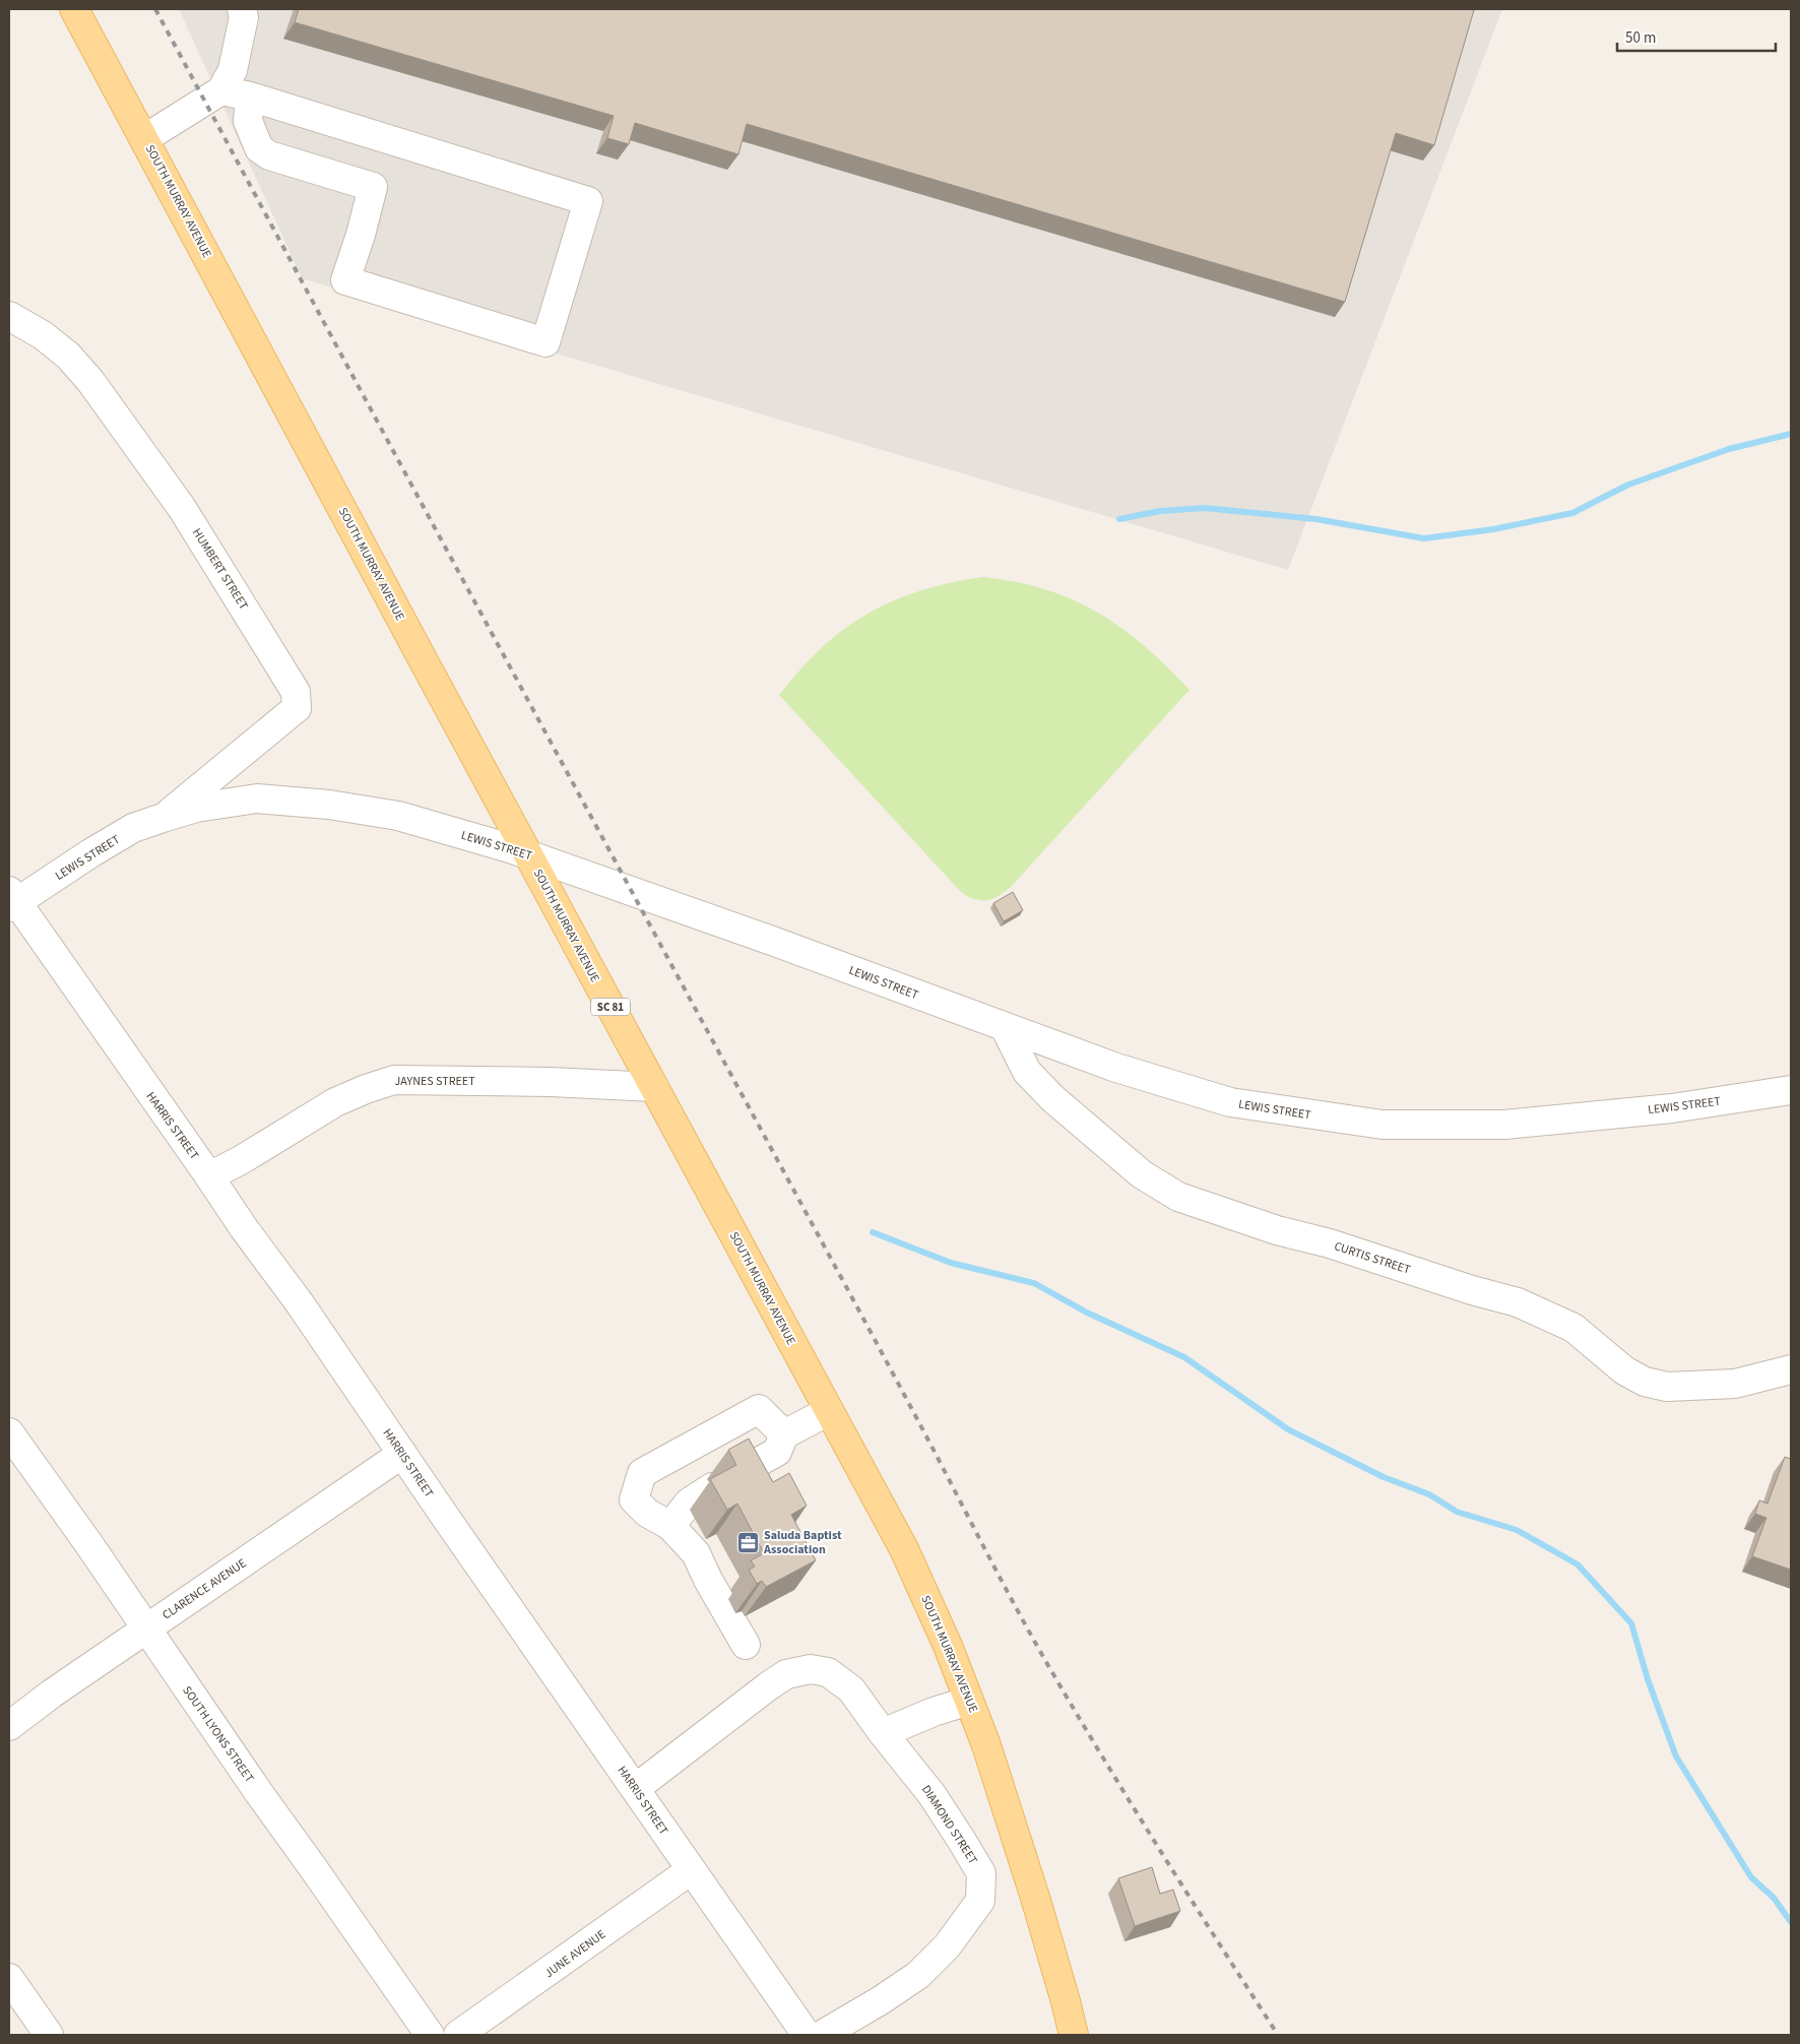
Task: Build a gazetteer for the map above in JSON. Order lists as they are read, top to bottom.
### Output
{
  "streets": {
    "main road": ["SOUTH MURRAY AVENUE", "SC 81"],
    "street": [
      "HUMBERT STREET",
      "LEWIS STREET",
      "JAYNES STREET",
      "HARRIS STREET",
      "CURTIS STREET",
      "CLARENCE AVENUE",
      "SOUTH LYONS STREET",
      "DIAMOND STREET",
      "JUNE AVENUE"
    ]
  },
  "crossings": [
    ["SOUTH MURRAY AVENUE", "LEWIS STREET"],
    ["SOUTH MURRAY AVENUE", "JAYNES STREET"],
    ["HUMBERT STREET", "LEWIS STREET"],
    ["LEWIS STREET", "HARRIS STREET"],
    ["LEWIS STREET", "CURTIS STREET"],
    ["JAYNES STREET", "HARRIS STREET"],
    ["HARRIS STREET", "CLARENCE AVENUE"],
    ["HARRIS STREET", "DIAMOND STREET"],
    ["HARRIS STREET", "JUNE AVENUE"],
    ["CLARENCE AVENUE", "SOUTH LYONS STREET"]
  ],
  "places": {
    "office": ["Saluda Baptist Association"]
  },
  "scale_bar": "50 m"
}
